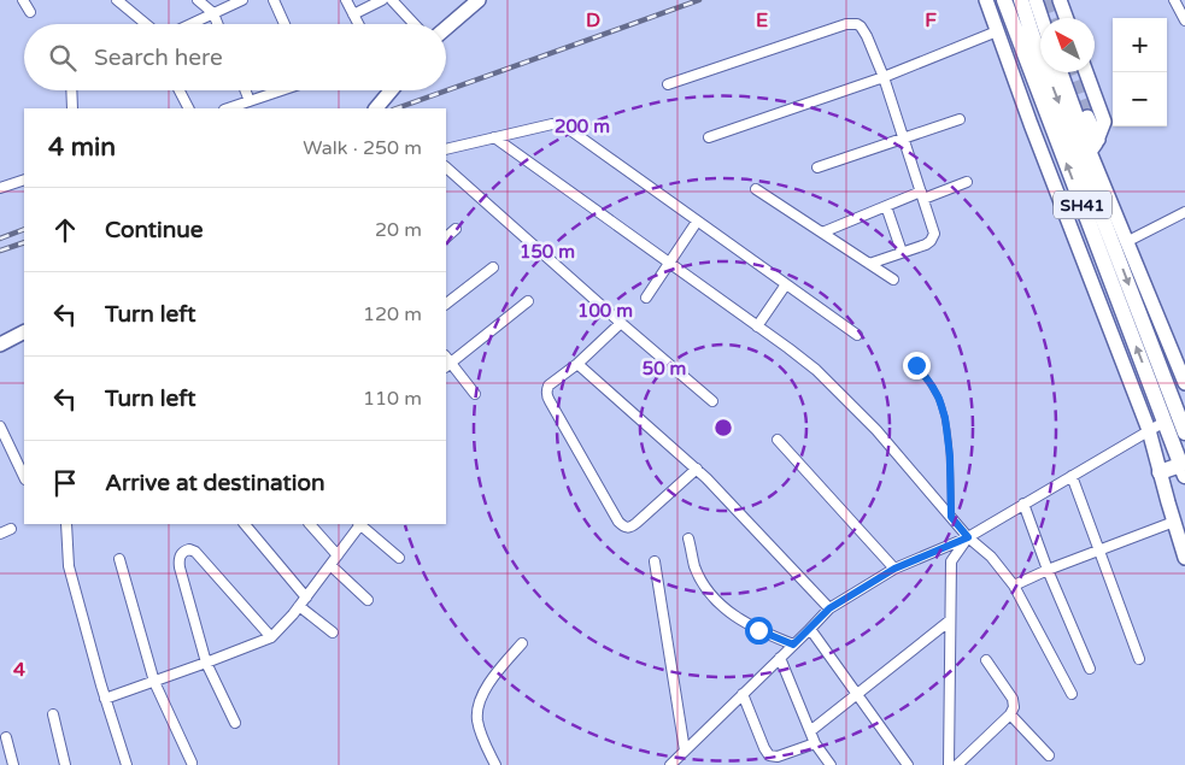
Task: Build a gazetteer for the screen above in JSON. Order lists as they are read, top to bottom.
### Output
{
  "streets": {
    "main road": ["SH41"]
  },
  "north": "top left",
  "page": {
    "map_buttons": ["+", "−"],
    "search": "Search here",
    "heading": ["4 min", "Walk · 250 m"],
    "list": [
      ["Continue", "20 m"],
      ["Turn left", "120 m"],
      ["Turn left", "110 m"],
      "Arrive at destination"
    ]
  },
  "grid": {
    "columns": ["D", "E", "F"],
    "rows": ["4"]
  },
  "rings": [
    "200 m",
    "150 m",
    "100 m",
    "50 m"
  ]
}
